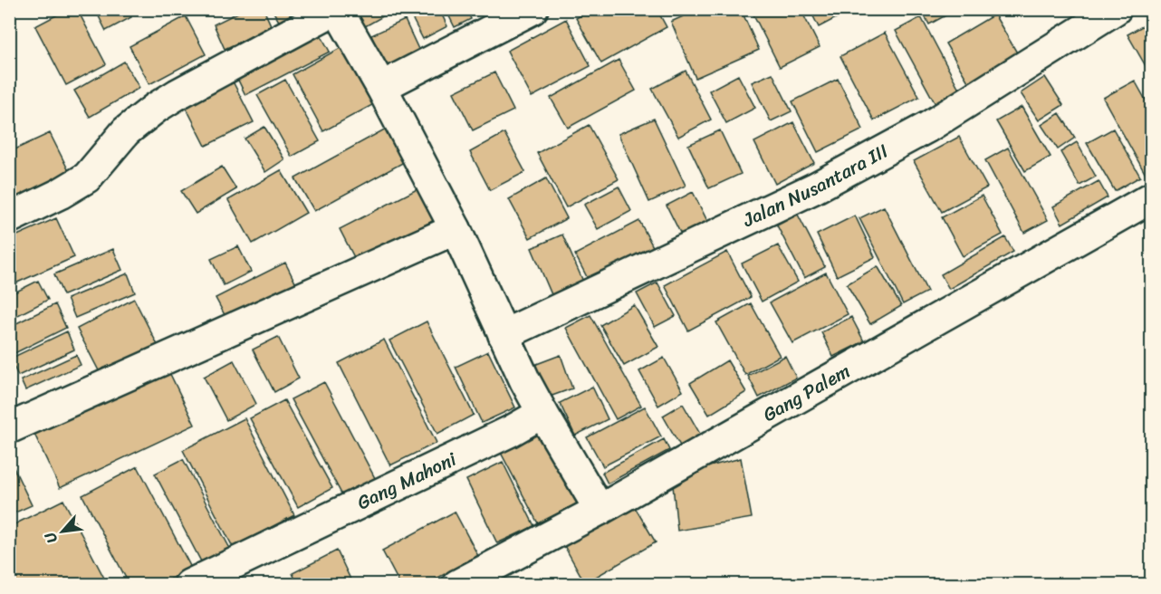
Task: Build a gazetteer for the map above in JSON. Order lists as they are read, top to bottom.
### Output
{
  "streets": {
    "street": ["Jalan Nusantara III", "Gang Palem", "Gang Mahoni"]
  },
  "north": "bottom left"
}
